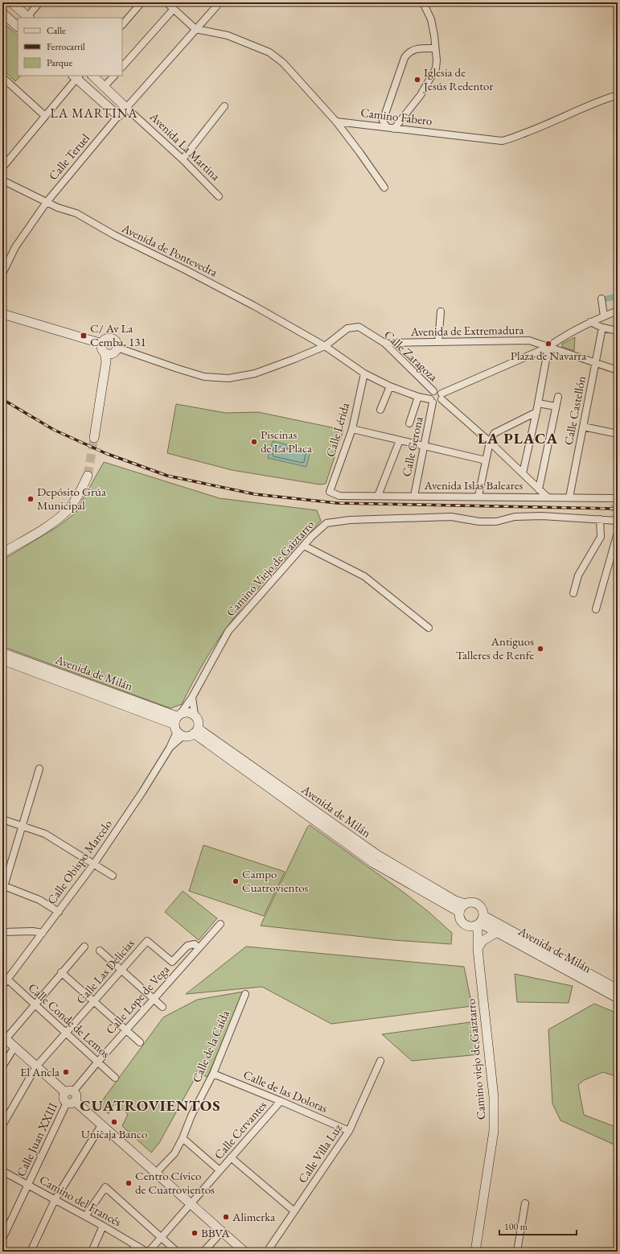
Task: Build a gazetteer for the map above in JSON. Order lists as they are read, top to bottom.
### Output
{
  "streets": {
    "street": [
      "Camino Fabero",
      "Avenida La Martina",
      "Calle Teruel",
      "Avenida de Pontevedra",
      "Avenida de Extremadura",
      "Calle Zaragoza",
      "Calle Castellón",
      "Calle Lérida",
      "Calle Gerona",
      "Avenida Islas Baleares",
      "Camino Viejo de Gaiztarro",
      "Avenida de Milán",
      "Calle Obispo Marcelo",
      "Calle Las Delicias",
      "Calle Lope de Vega",
      "Calle Conde de Lemos",
      "Calle de la Caída",
      "Camino viejo de Gaiztarro",
      "Calle de las Doloras",
      "Calle Cervantes",
      "Calle Juan XXIII",
      "Calle Villa Luz",
      "Camino del Francés"
    ]
  },
  "crossings": [
    ["Avenida La Martina", "Calle Teruel"],
    ["Calle Teruel", "Avenida de Pontevedra"],
    ["Avenida de Pontevedra", "Calle Zaragoza"],
    ["Avenida de Pontevedra", "Calle Lérida"],
    ["Avenida de Pontevedra", "Calle Gerona"],
    ["Avenida de Extremadura", "Calle Zaragoza"],
    ["Avenida de Extremadura", "Calle Castellón"],
    ["Calle Zaragoza", "Calle Gerona"],
    ["Calle Castellón", "Avenida Islas Baleares"],
    ["Calle Lérida", "Avenida Islas Baleares"],
    ["Calle Gerona", "Avenida Islas Baleares"],
    ["Camino Viejo de Gaiztarro", "Avenida de Milán"],
    ["Camino Viejo de Gaiztarro", "Calle Obispo Marcelo"],
    ["Avenida de Milán", "Calle Obispo Marcelo"],
    ["Avenida de Milán", "Camino viejo de Gaiztarro"],
    ["Calle Obispo Marcelo", "Calle Conde de Lemos"],
    ["Calle Las Delicias", "Calle Lope de Vega"],
    ["Calle Las Delicias", "Calle Conde de Lemos"],
    ["Calle Lope de Vega", "Calle Conde de Lemos"],
    ["Calle de la Caída", "Calle de las Doloras"],
    ["Calle de las Doloras", "Calle Cervantes"],
    ["Calle de las Doloras", "Calle Villa Luz"],
    ["Calle Cervantes", "Camino del Francés"],
    ["Calle Juan XXIII", "Camino del Francés"]
  ],
  "districts": ["LA MARTINA", "LA PLACA", "CUATROVIENTOS"],
  "places": {
    "other": [
      "Iglesia de Jesús Redentor",
      "Plaza de Navarra",
      "Piscinas de La Placa",
      "Depósito Grúa Municipal",
      "Antiguos Talleres de Renfe",
      "Campo Cuatrovientos",
      "El Ancla",
      "Unicaja Banco",
      "Centro Cívico de Cuatrovientos",
      "Alimerka",
      "BBVA"
    ],
    "transit": ["C/ Av La Cemba, 131"]
  },
  "legend": ["Calle", "Ferrocarril", "Parque"],
  "scale_bar": "100 m"
}
